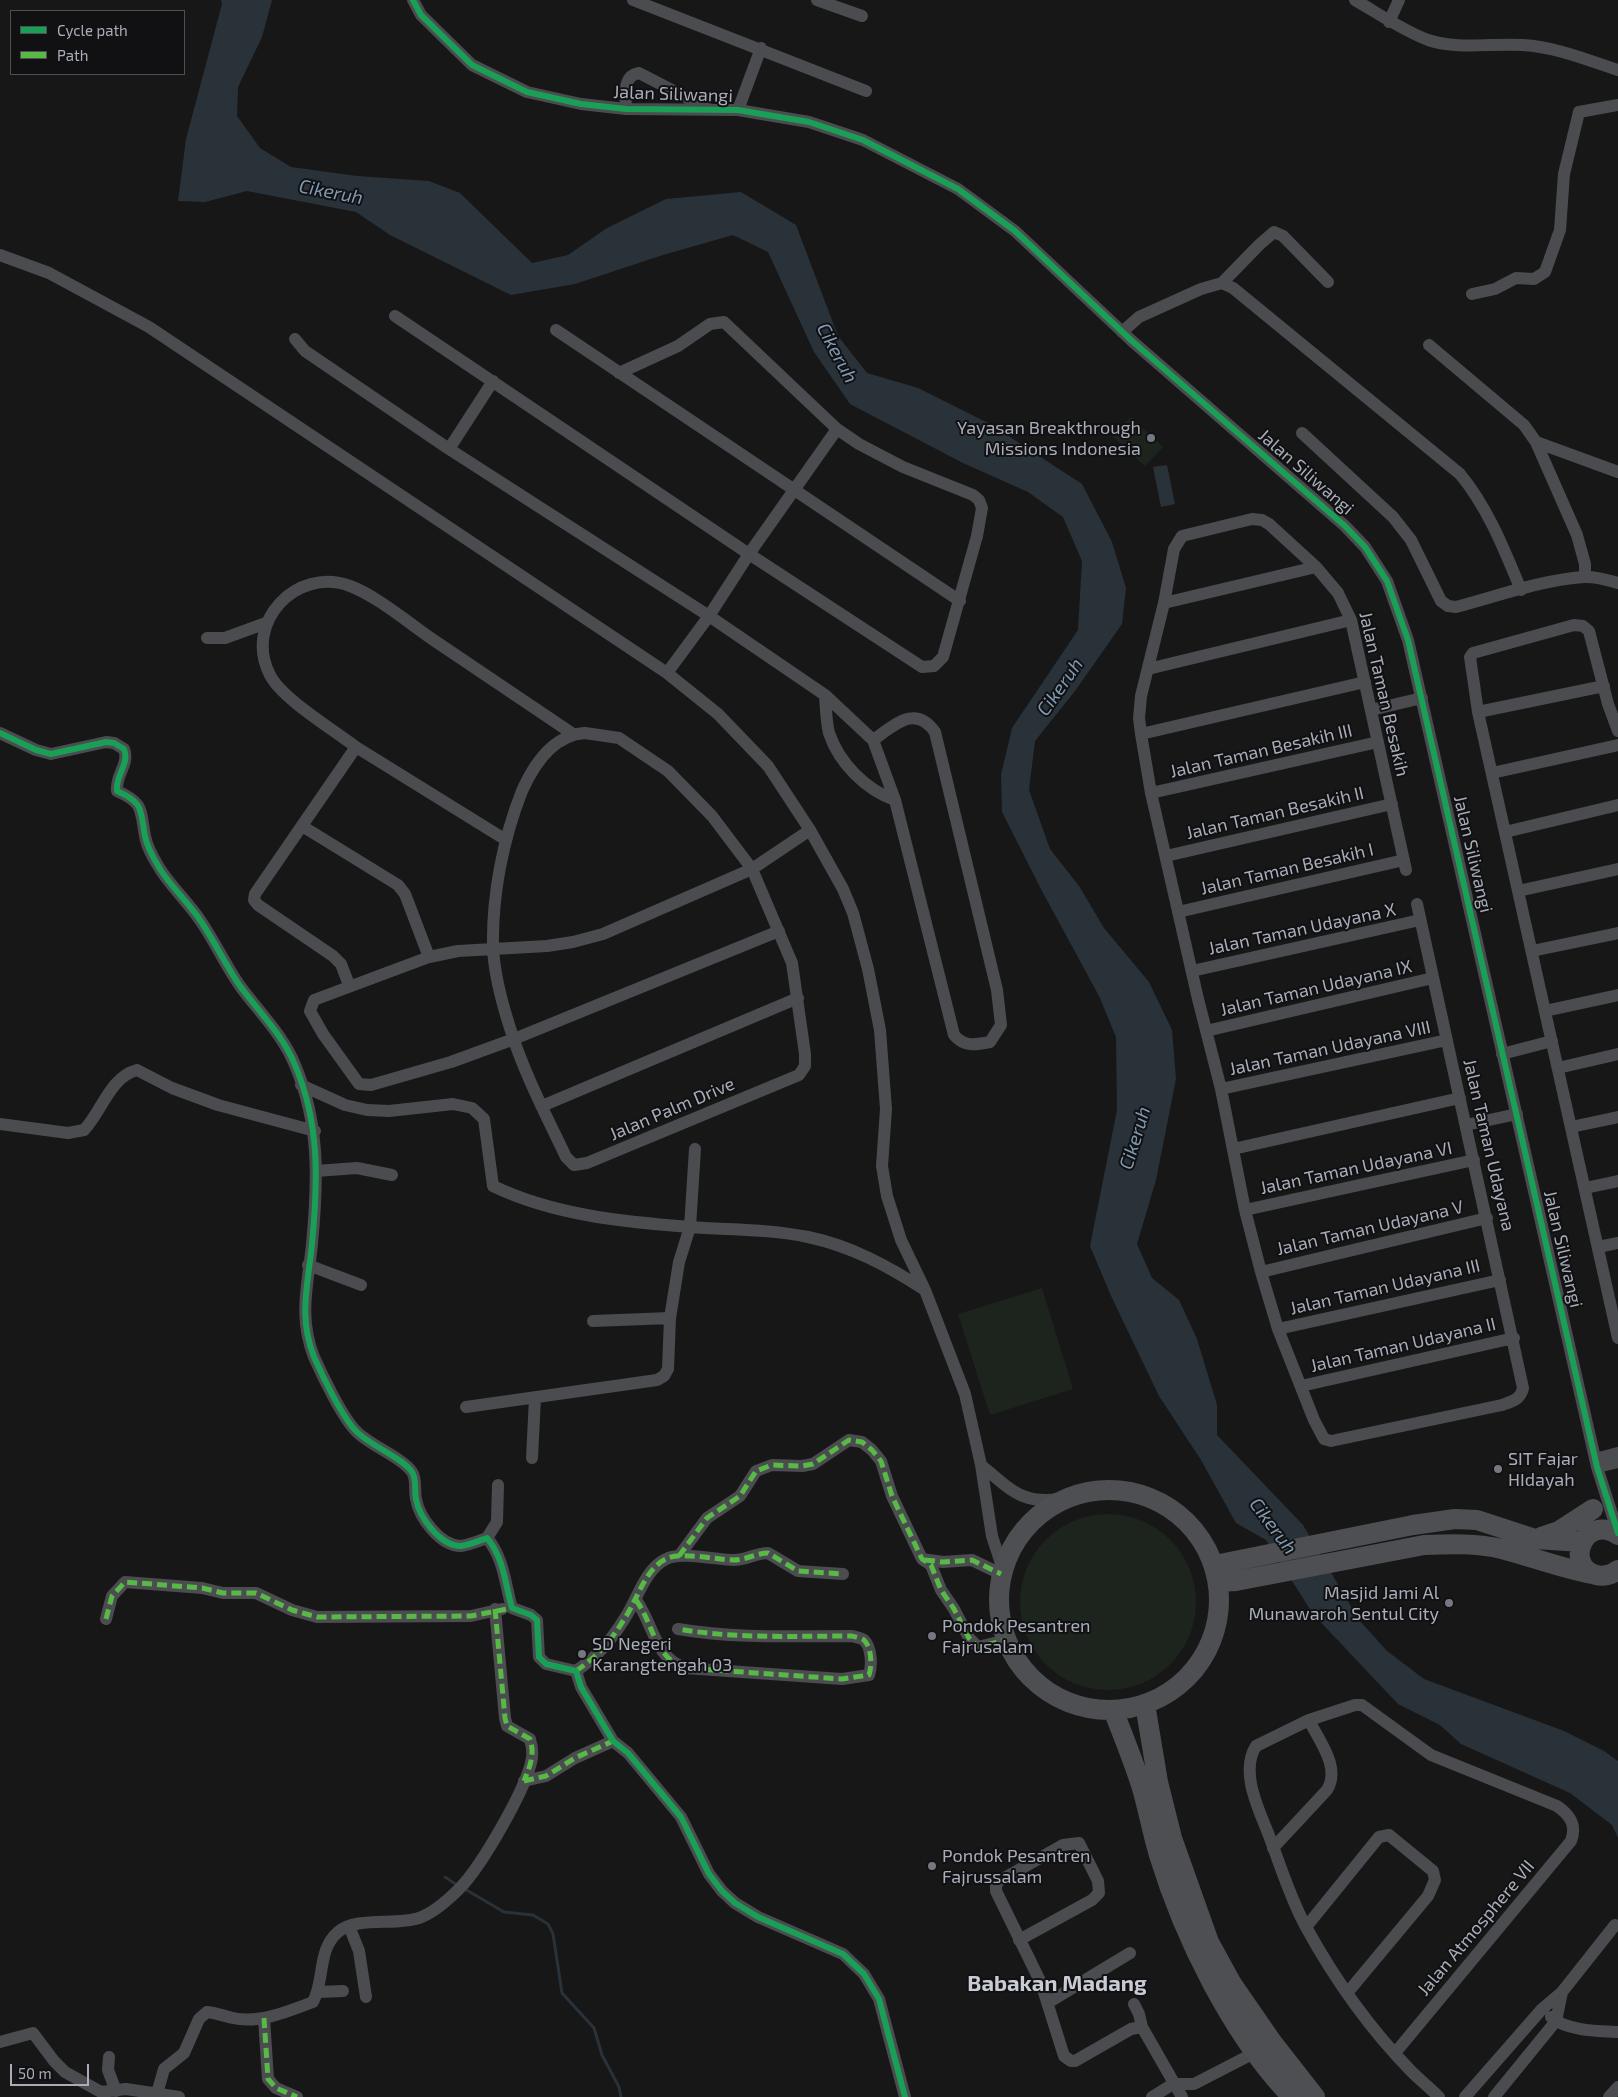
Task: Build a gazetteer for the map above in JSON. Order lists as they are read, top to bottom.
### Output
{
  "streets": {
    "street": [
      "Jalan Siliwangi",
      "Jalan Taman Besakih",
      "Jalan Taman Besakih III",
      "Jalan Taman Besakih II",
      "Jalan Taman Besakih I",
      "Jalan Taman Udayana X",
      "Jalan Taman Udayana IX",
      "Jalan Taman Udayana VIII",
      "Jalan Palm Drive",
      "Jalan Taman Udayana",
      "Jalan Taman Udayana VI",
      "Jalan Taman Udayana V",
      "Jalan Taman Udayana III",
      "Jalan Taman Udayana II",
      "Jalan Atmosphere VII"
    ]
  },
  "crossings": [
    ["Jalan Taman Besakih", "Jalan Taman Besakih III"],
    ["Jalan Taman Besakih", "Jalan Taman Besakih II"],
    ["Jalan Taman Besakih", "Jalan Taman Besakih I"],
    ["Jalan Taman Udayana X", "Jalan Taman Udayana"],
    ["Jalan Taman Udayana IX", "Jalan Taman Udayana"],
    ["Jalan Taman Udayana VIII", "Jalan Taman Udayana"],
    ["Jalan Taman Udayana", "Jalan Taman Udayana VI"],
    ["Jalan Taman Udayana", "Jalan Taman Udayana V"],
    ["Jalan Taman Udayana", "Jalan Taman Udayana III"],
    ["Jalan Taman Udayana", "Jalan Taman Udayana II"]
  ],
  "districts": ["Babakan Madang"],
  "water": ["Cikeruh"],
  "places": [
    "Yayasan Breakthrough Missions Indonesia",
    "SIT Fajar HIdayah",
    "Masjid Jami Al Munawaroh Sentul City",
    "Pondok Pesantren Fajrusalam",
    "SD Negeri Karangtengah 03",
    "Pondok Pesantren Fajrussalam"
  ],
  "legend": ["Cycle path", "Path"],
  "scale_bar": "50 m"
}
